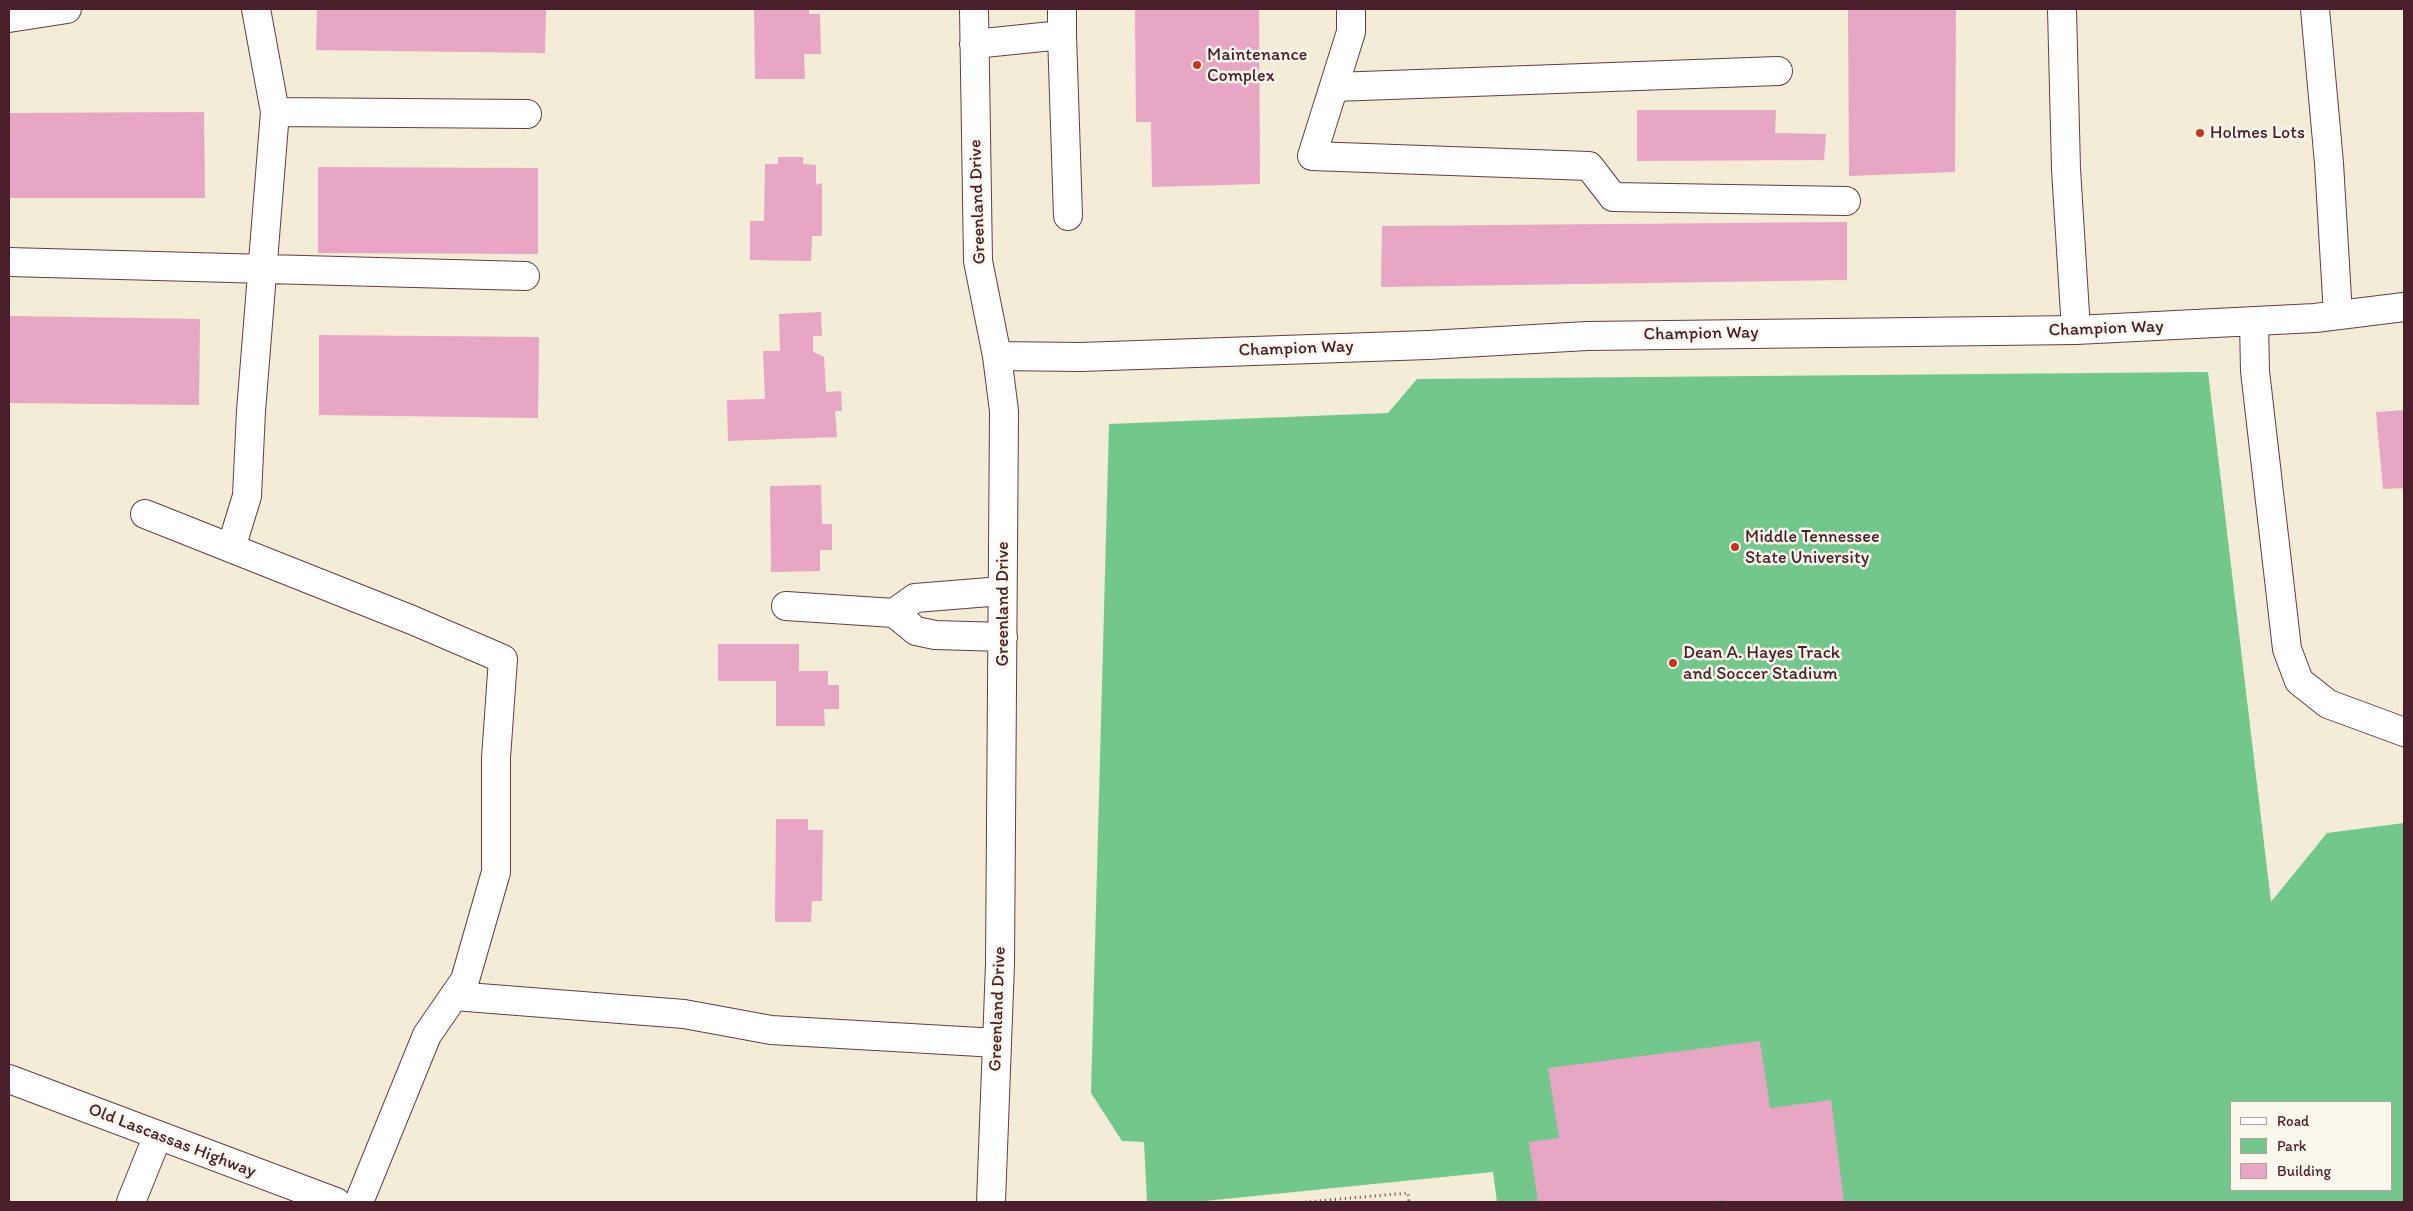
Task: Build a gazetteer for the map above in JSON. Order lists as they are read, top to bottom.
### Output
{
  "streets": {
    "street": ["Greenland Drive", "Champion Way", "Old Lascassas Highway"]
  },
  "crossings": [
    ["Greenland Drive", "Champion Way"]
  ],
  "places": [
    "Maintenance Complex",
    "Holmes Lots",
    "Middle Tennessee State University",
    "Dean A. Hayes Track and Soccer Stadium"
  ],
  "legend": ["Road", "Park", "Building"]
}
